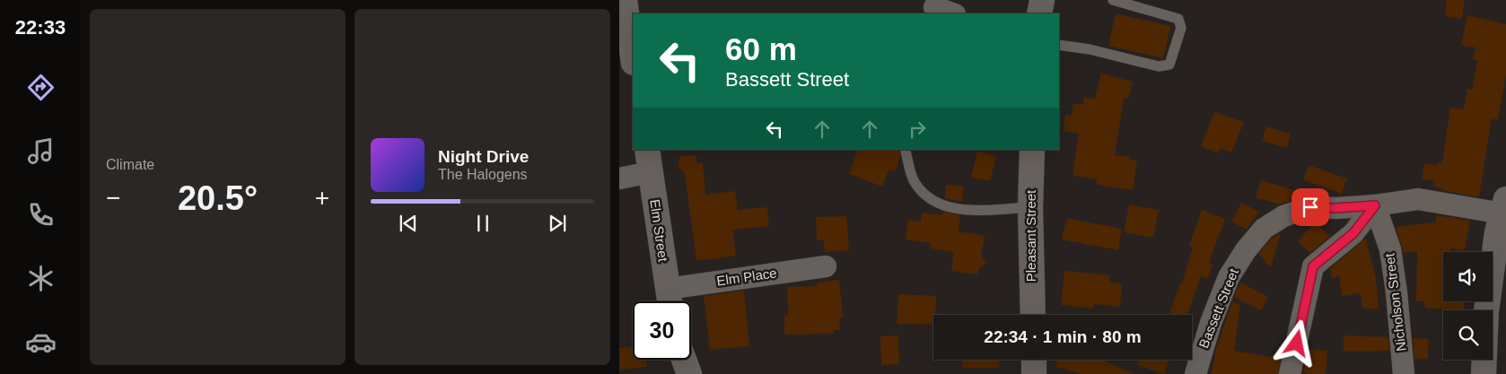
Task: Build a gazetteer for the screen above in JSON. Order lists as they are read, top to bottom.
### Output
{
  "streets": {
    "main road": ["Elm Street", "Pleasant Street"],
    "street": ["Elm Place", "Nicholson Street", "Bassett Street"]
  },
  "crossings": [
    ["Elm Street", "Elm Place"],
    ["Nicholson Street", "Bassett Street"]
  ],
  "page": {
    "tabs": "22:33",
    "tile": "Climate",
    "turn": ["60 m", "Bassett Street"],
    "song": ["Night Drive", "The Halogens"],
    "heat": ["−", "20.5°", "+"],
    "limit": "30",
    "trip": "22:34 · 1 min · 80 m"
  }
}
